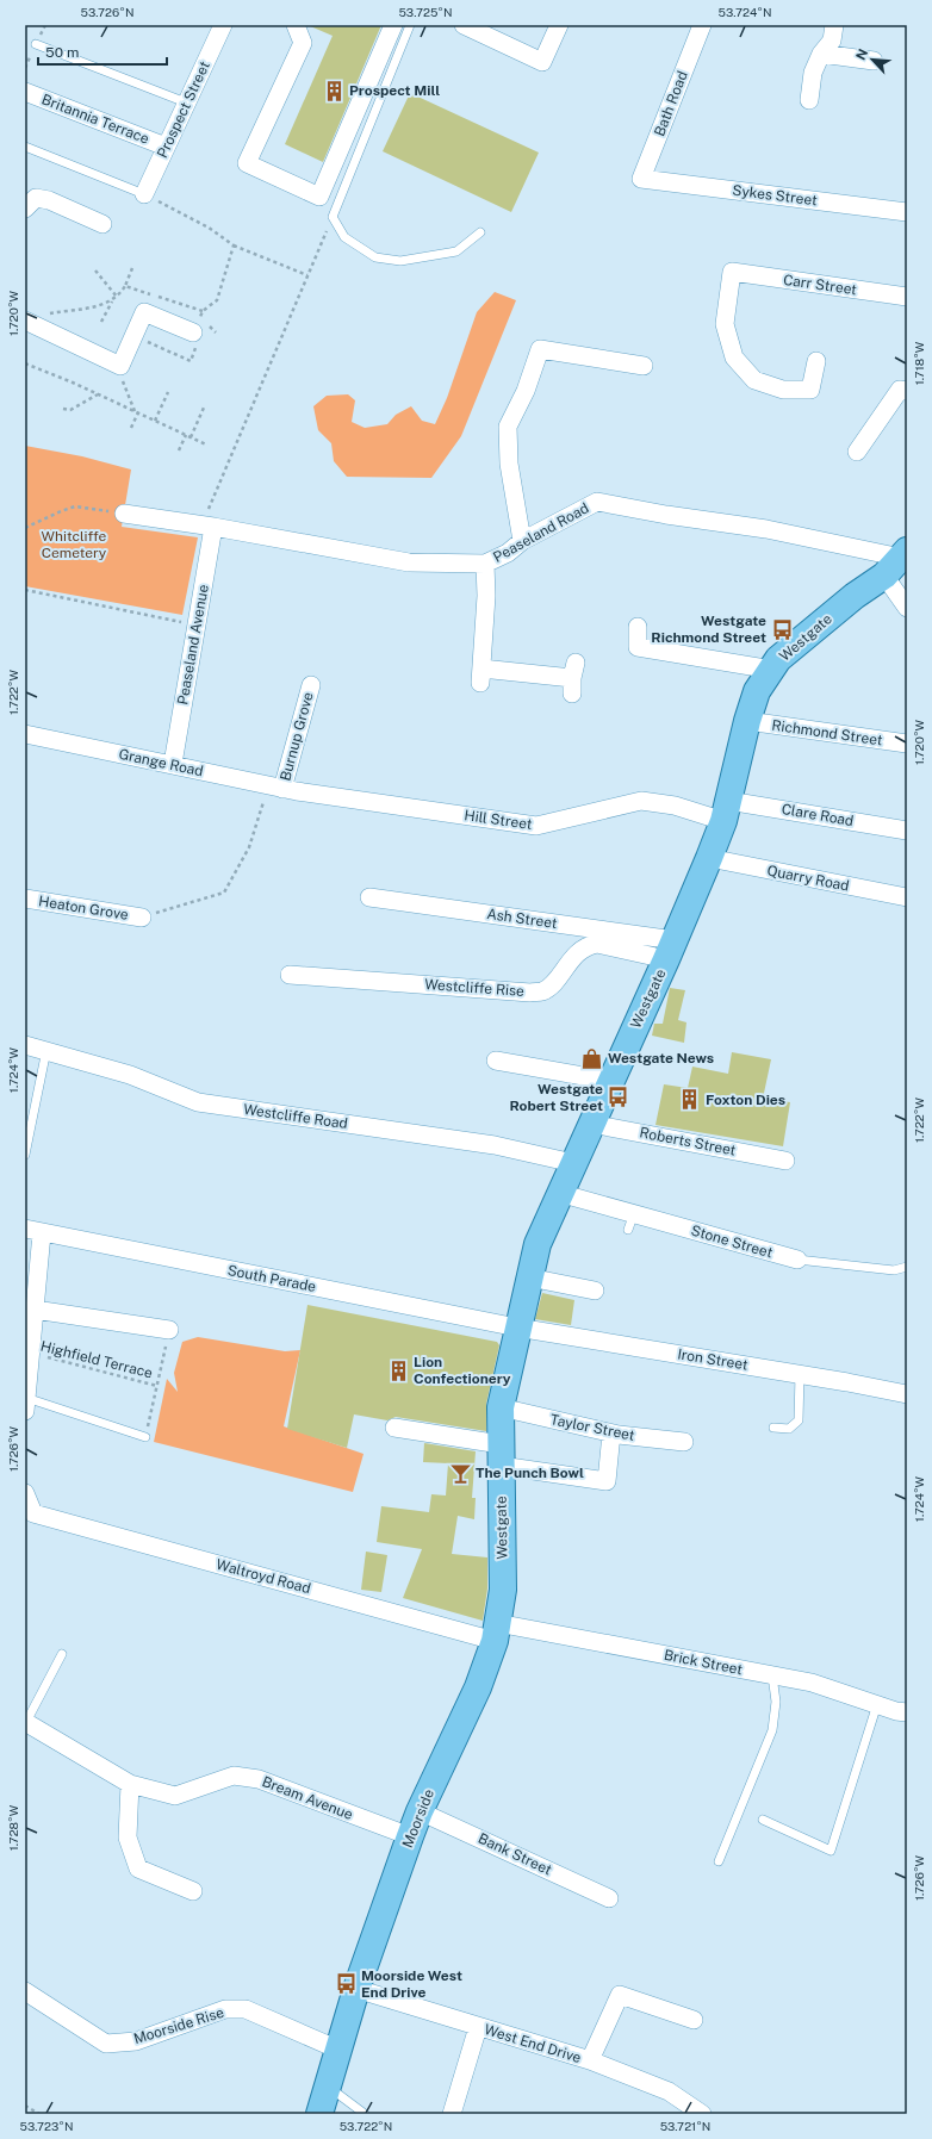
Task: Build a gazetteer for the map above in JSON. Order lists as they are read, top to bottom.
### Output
{
  "streets": {
    "main road": ["Westgate", "Moorside"],
    "street": [
      "Bath Road",
      "Prospect Street",
      "Britannia Terrace",
      "Sykes Street",
      "Carr Street",
      "Peaseland Road",
      "Peaseland Avenue",
      "Richmond Street",
      "Burnup Grove",
      "Grange Road",
      "Clare Road",
      "Hill Street",
      "Quarry Road",
      "Heaton Grove",
      "Ash Street",
      "Westcliffe Rise",
      "Westcliffe Road",
      "Roberts Street",
      "Stone Street",
      "South Parade",
      "Iron Street",
      "Taylor Street",
      "Waltroyd Road",
      "Brick Street",
      "Bream Avenue",
      "Bank Street",
      "Moorside Rise",
      "West End Drive"
    ],
    "path": ["Highfield Terrace"]
  },
  "crossings": [
    ["Bath Road", "Sykes Street"],
    ["Prospect Street", "Britannia Terrace"],
    ["Peaseland Road", "Westgate"],
    ["Peaseland Road", "Peaseland Avenue"],
    ["Westgate", "Richmond Street"],
    ["Westgate", "Clare Road"],
    ["Westgate", "Hill Street"],
    ["Westgate", "Quarry Road"],
    ["Westgate", "Ash Street"],
    ["Westgate", "Westcliffe Rise"],
    ["Westgate", "Westcliffe Road"],
    ["Westgate", "Roberts Street"],
    ["Westgate", "Stone Street"],
    ["Westgate", "South Parade"],
    ["Westgate", "Iron Street"],
    ["Westgate", "Taylor Street"],
    ["Westgate", "Moorside"],
    ["Peaseland Avenue", "Grange Road"],
    ["Burnup Grove", "Grange Road"],
    ["Burnup Grove", "Hill Street"],
    ["Grange Road", "Hill Street"],
    ["Clare Road", "Hill Street"],
    ["Ash Street", "Westcliffe Rise"],
    ["South Parade", "Iron Street"],
    ["Waltroyd Road", "Brick Street"],
    ["Waltroyd Road", "Moorside"],
    ["Brick Street", "Moorside"],
    ["Bream Avenue", "Moorside"],
    ["Moorside", "Bank Street"],
    ["Moorside", "Moorside Rise"],
    ["Moorside", "West End Drive"]
  ],
  "parks": ["Whitcliffe Cemetery"],
  "places": {
    "building": ["Prospect Mill", "Foxton Dies", "Lion Confectionery"],
    "bus stop": ["Westgate Richmond Street", "Westgate Robert Street", "Moorside West End Drive"],
    "shop": ["Westgate News"],
    "bar": ["The Punch Bowl"]
  },
  "scale_bar": "50 m",
  "north": "top left",
  "coordinates": [
    "53.726°N",
    "53.725°N",
    "53.724°N",
    "1.720°W",
    "1.718°W",
    "1.722°W",
    "1.724°W",
    "1.726°W",
    "1.728°W",
    "53.723°N",
    "53.722°N",
    "53.721°N"
  ]
}
